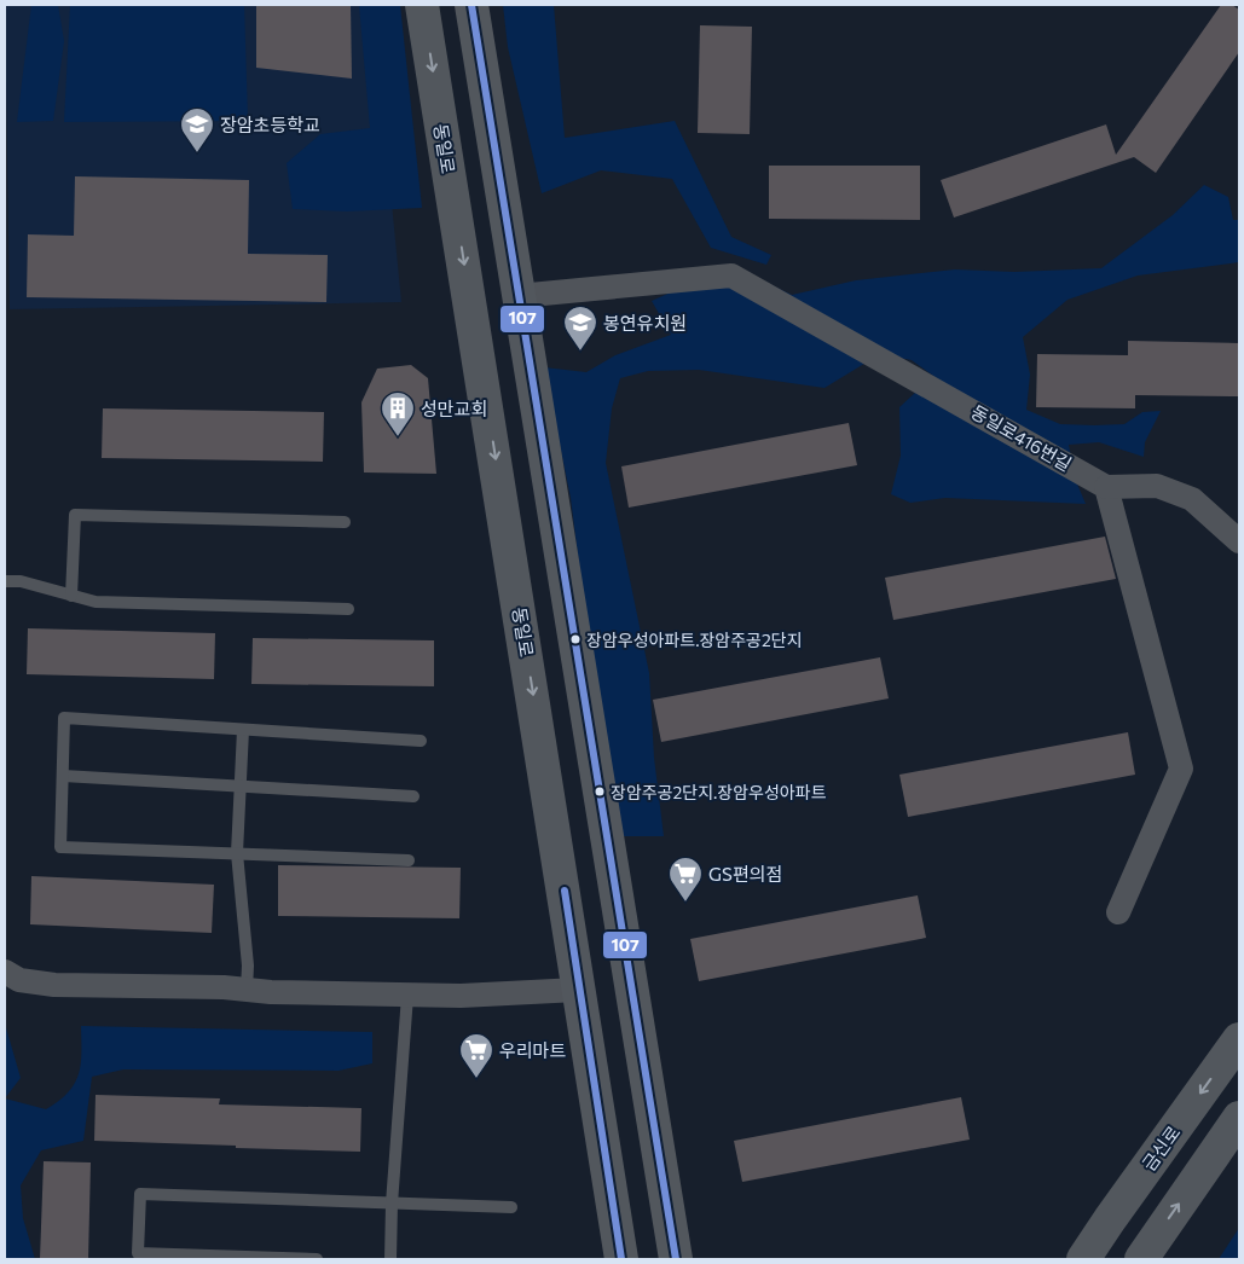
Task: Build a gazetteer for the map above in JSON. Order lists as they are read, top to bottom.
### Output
{
  "streets": {
    "street": ["동일로", "동일로416번길", "금신로"]
  },
  "places": {
    "school or university": ["장암초등학교", "봉연유치원"],
    "building": ["성만교회"],
    "other": ["장암우성아파트.장암주공2단지", "장암주공2단지.장암우성아파트"],
    "supermarket": ["GS편의점", "우리마트"]
  },
  "lines": ["transit line 107"]
}
